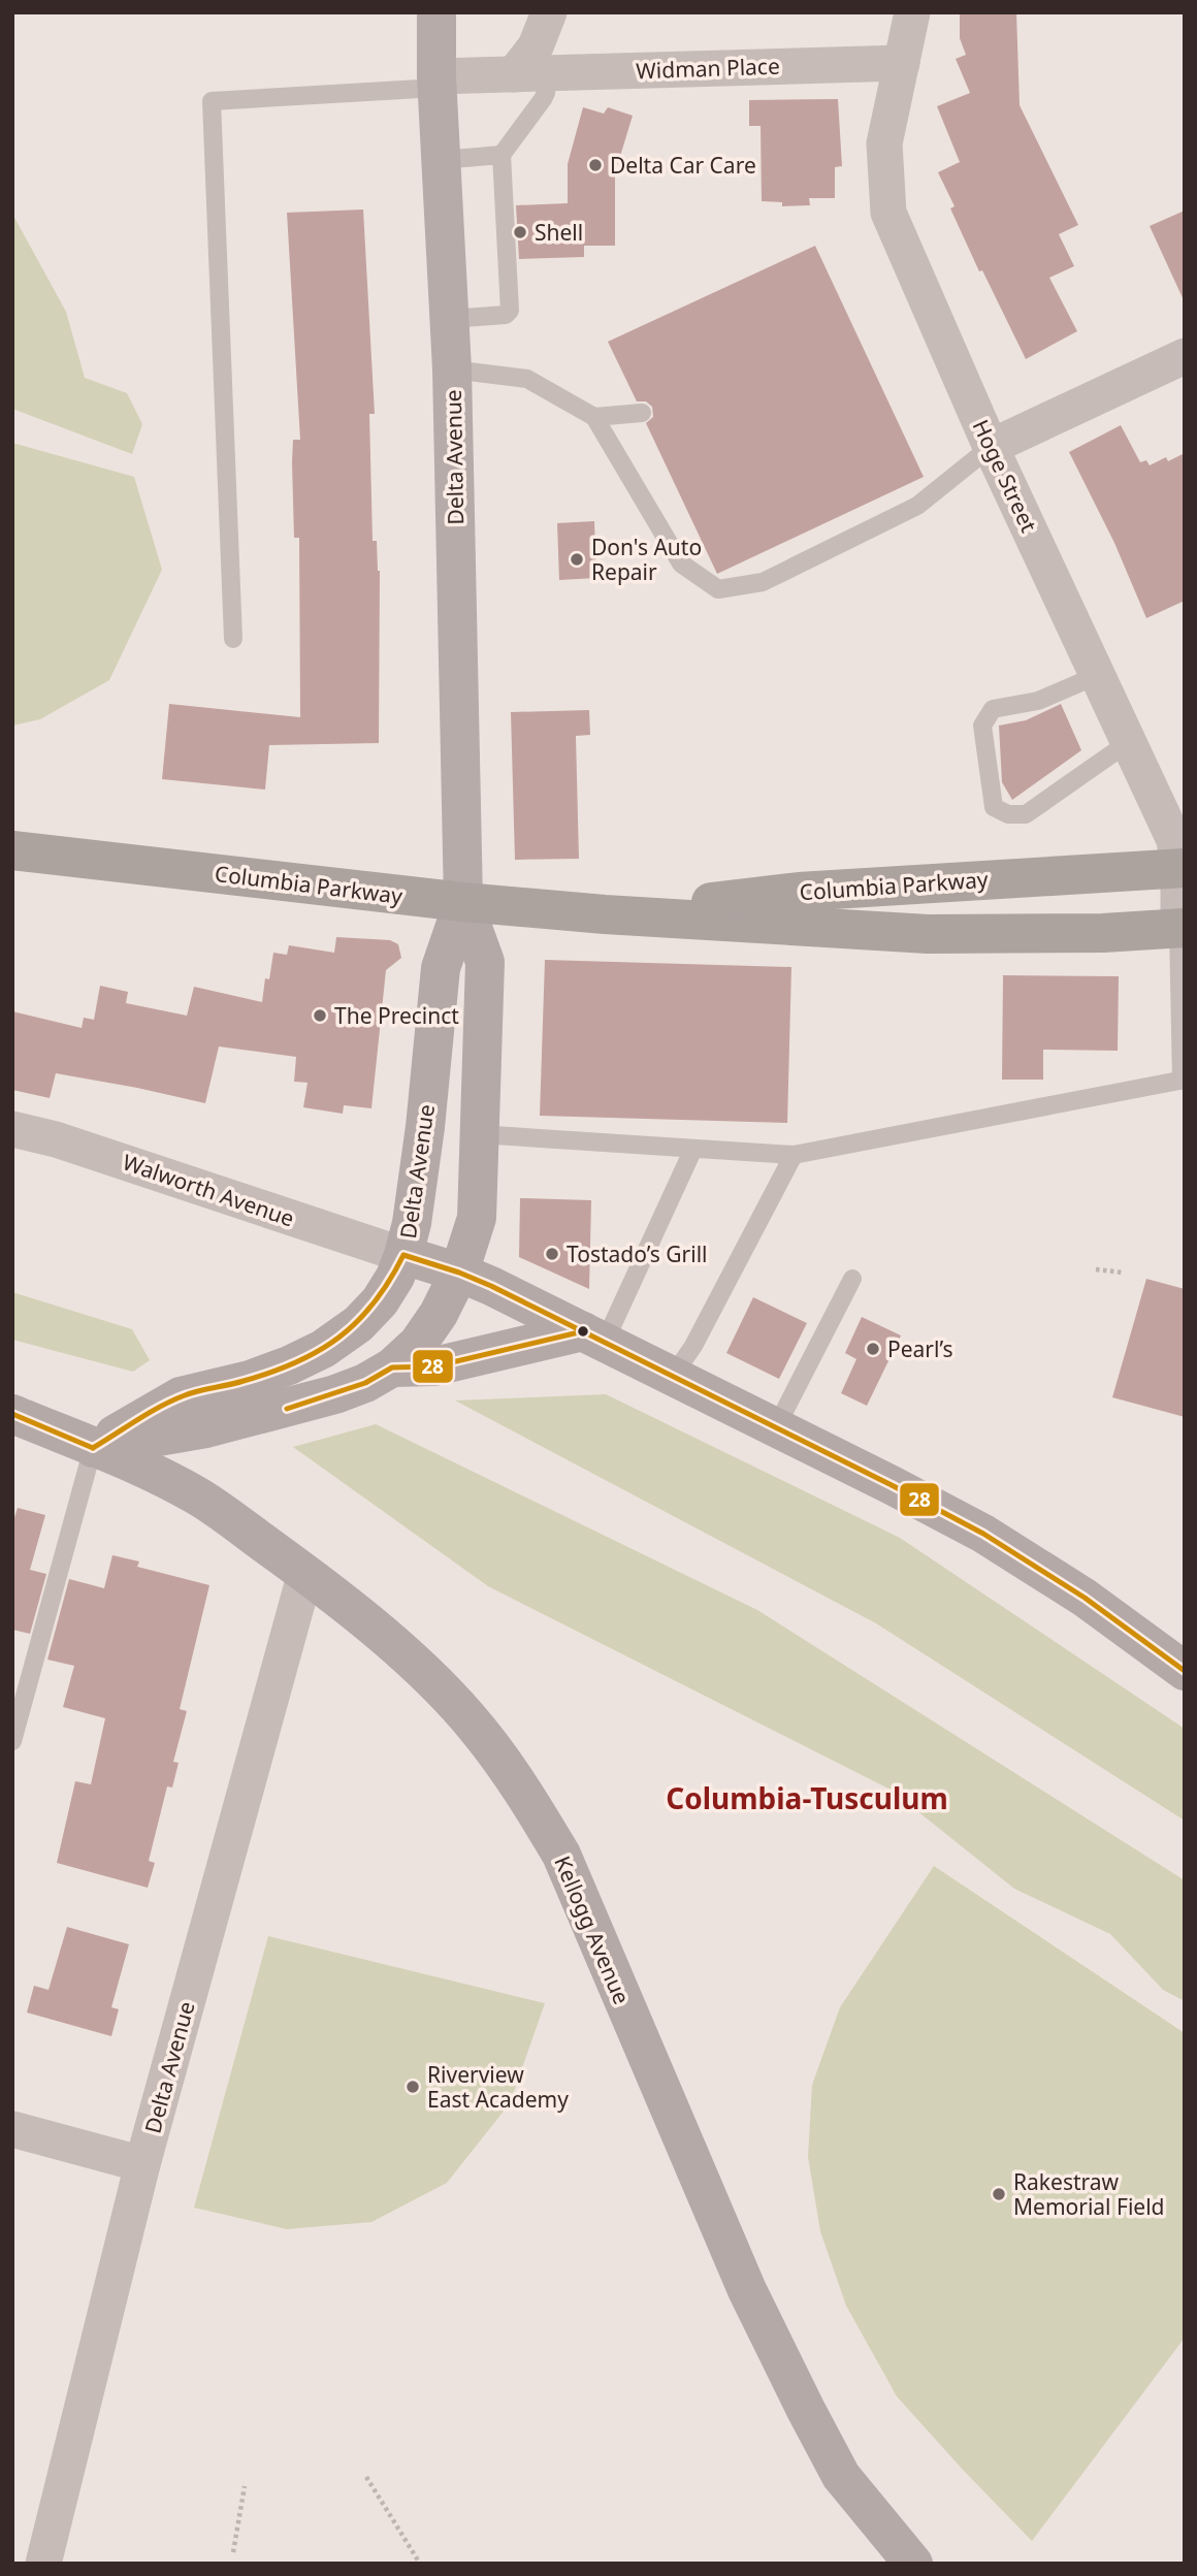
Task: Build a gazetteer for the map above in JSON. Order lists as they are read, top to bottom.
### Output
{
  "streets": {
    "highway": ["Columbia Parkway"],
    "main road": ["Delta Avenue", "Kellogg Avenue"],
    "street": ["Widman Place", "Hoge Street", "Walworth Avenue"]
  },
  "crossings": [
    ["Widman Place", "Delta Avenue"],
    ["Widman Place", "Hoge Street"],
    ["Delta Avenue", "Columbia Parkway"],
    ["Delta Avenue", "Walworth Avenue"],
    ["Delta Avenue", "Kellogg Avenue"],
    ["Hoge Street", "Columbia Parkway"]
  ],
  "districts": ["Columbia-Tusculum"],
  "places": [
    "Delta Car Care",
    "Shell",
    "Don's Auto Repair",
    "The Precinct",
    "Tostado’s Grill",
    "Pearl’s",
    "Riverview East Academy",
    "Rakestraw Memorial Field"
  ],
  "lines": ["transit line 28"]
}
